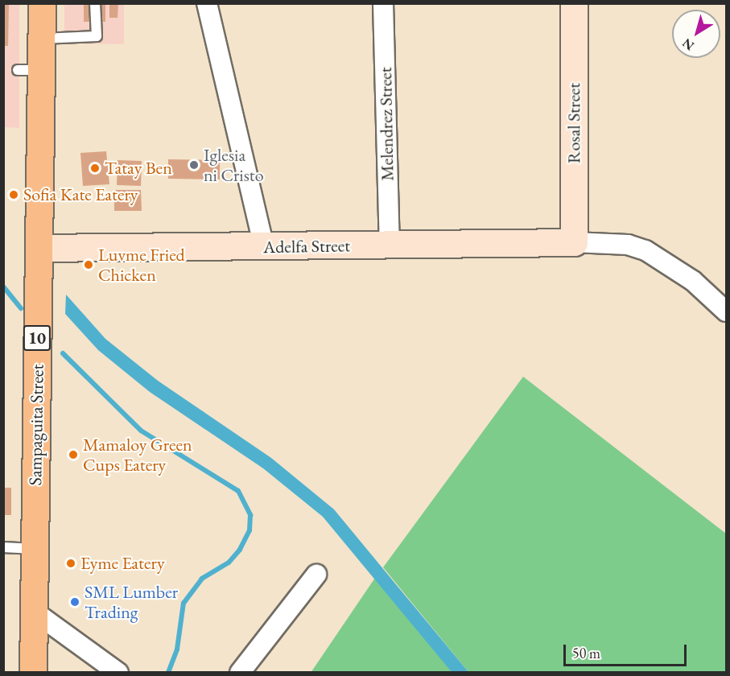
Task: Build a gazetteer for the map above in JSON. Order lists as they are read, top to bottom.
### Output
{
  "streets": {
    "highway": ["10", "Sampaguita Street"],
    "street": ["Rosal Street", "Melendrez Street", "Adelfa Street"]
  },
  "crossings": [
    ["Rosal Street", "Adelfa Street"],
    ["Melendrez Street", "Adelfa Street"],
    ["Adelfa Street", "Sampaguita Street"]
  ],
  "places": [
    "Iglesia ni Cristo",
    "Tatay Ben",
    "Sofia Kate Eatery",
    "Luvme Fried Chicken",
    "Mamaloy Green Cups Eatery",
    "Eyme Eatery",
    "SML Lumber Trading"
  ],
  "scale_bar": "50 m",
  "north": "bottom left"
}
